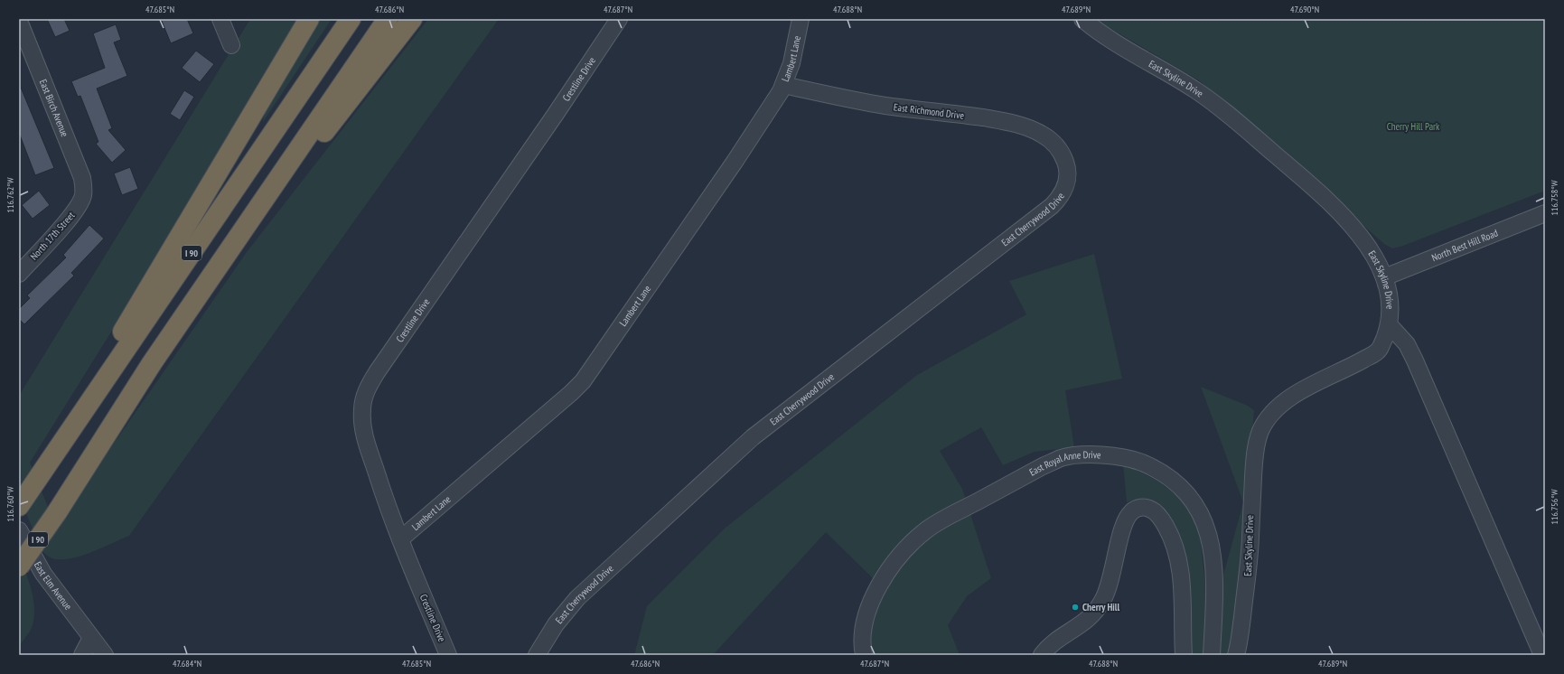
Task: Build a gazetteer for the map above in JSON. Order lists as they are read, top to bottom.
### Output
{
  "streets": {
    "highway": ["I 90"],
    "street": [
      "Lambert Lane",
      "Crestline Drive",
      "East Skyline Drive",
      "East Birch Avenue",
      "East Richmond Drive",
      "East Cherrywood Drive",
      "North 17th Street",
      "North Best Hill Road",
      "East Royal Anne Drive",
      "East Elm Avenue"
    ]
  },
  "crossings": [
    ["Lambert Lane", "Crestline Drive"],
    ["Lambert Lane", "East Richmond Drive"],
    ["East Skyline Drive", "North Best Hill Road"],
    ["East Birch Avenue", "North 17th Street"],
    ["East Richmond Drive", "East Cherrywood Drive"]
  ],
  "parks": ["Cherry Hill Park"],
  "places": ["Cherry Hill"],
  "coordinates": [
    "47.685°N",
    "47.686°N",
    "47.687°N",
    "47.688°N",
    "47.689°N",
    "47.690°N",
    "116.762°W",
    "116.758°W",
    "116.760°W",
    "116.756°W",
    "47.684°N"
  ]
}
